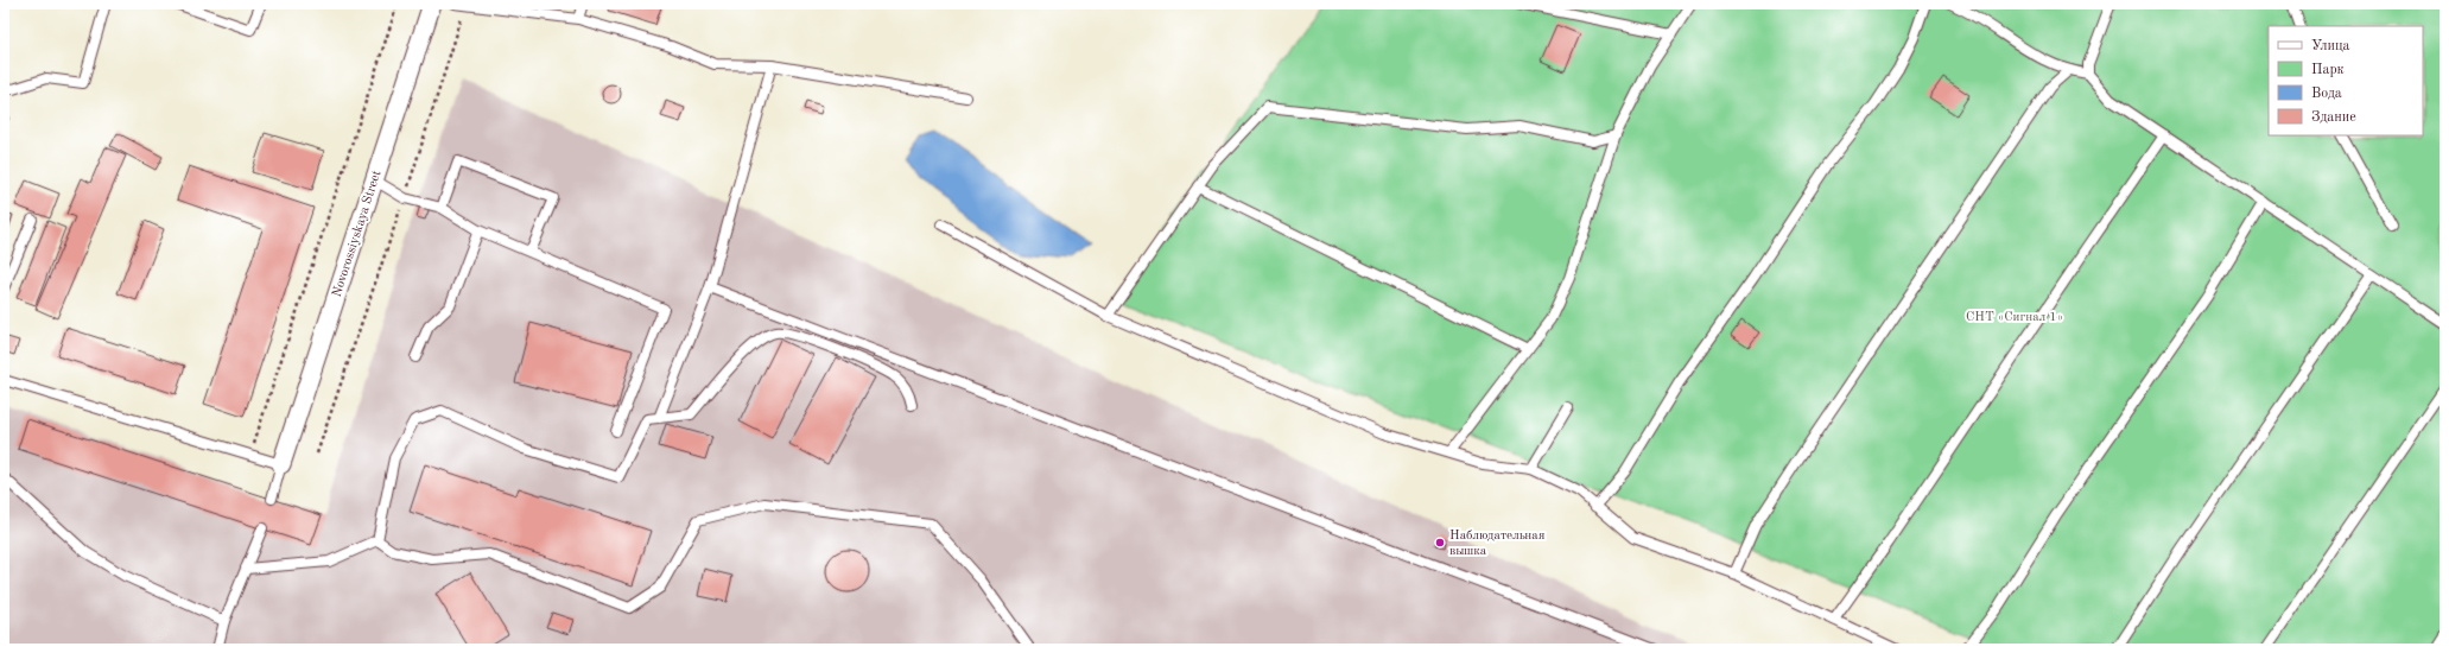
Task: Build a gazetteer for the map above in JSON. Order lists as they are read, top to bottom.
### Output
{
  "streets": {
    "street": ["Novorossiyskaya Street"]
  },
  "parks": ["СНТ «Сигнал 1»"],
  "places": ["Наблюдательная вышка"],
  "legend": [
    "Улица",
    "Парк",
    "Вода",
    "Здание"
  ]
}
